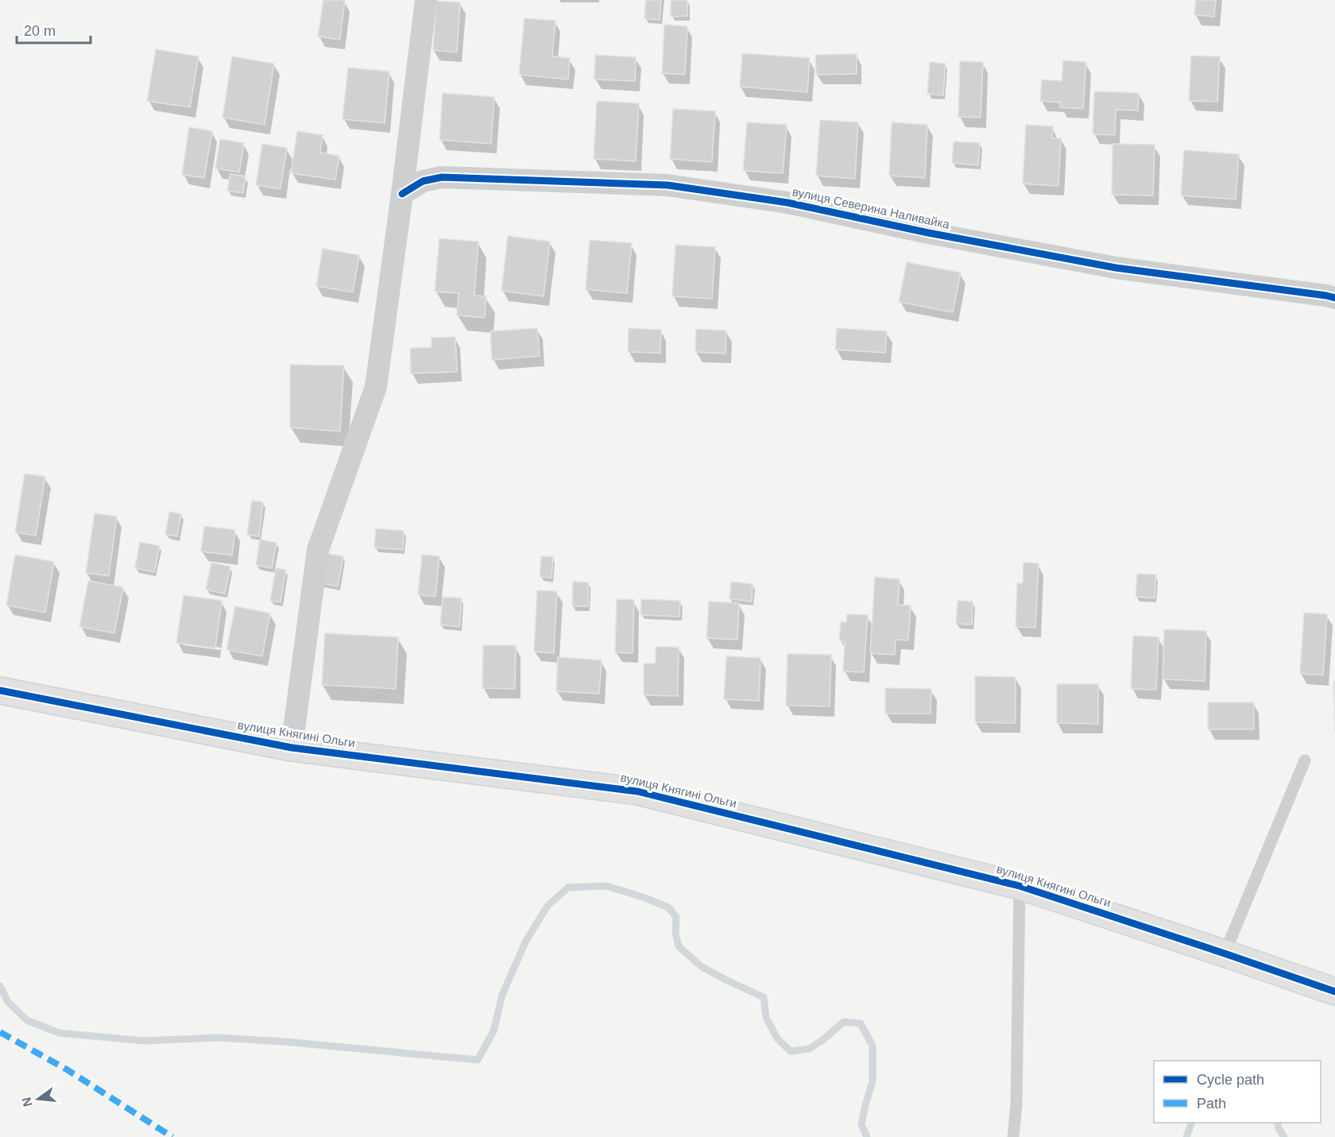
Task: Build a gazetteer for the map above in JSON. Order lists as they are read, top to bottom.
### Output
{
  "streets": {
    "street": ["вулиця Северина Наливайка", "вулиця Княгині Ольги"]
  },
  "legend": ["Cycle path", "Path"],
  "scale_bar": "20 m",
  "north": "left"
}
